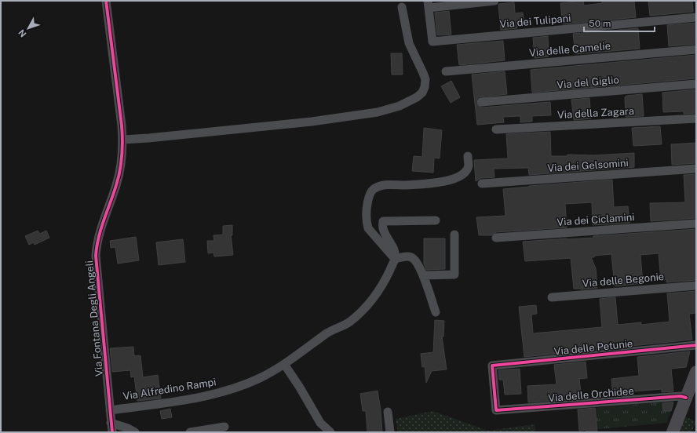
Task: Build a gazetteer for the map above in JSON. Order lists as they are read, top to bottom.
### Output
{
  "streets": {
    "street": [
      "Via dei Tulipani",
      "Via delle Camelie",
      "Via del Giglio",
      "Via della Zagara",
      "Via dei Gelsomini",
      "Via dei Ciclamini",
      "Via delle Begonie",
      "Via Fontana Degli Angeli",
      "Via delle Petunie",
      "Via Alfredino Rampi",
      "Via delle Orchidee"
    ]
  },
  "crossings": [
    ["Via Fontana Degli Angeli", "Via Alfredino Rampi"],
    ["Via delle Petunie", "Via delle Orchidee"]
  ],
  "scale_bar": "50 m",
  "north": "bottom left"
}
